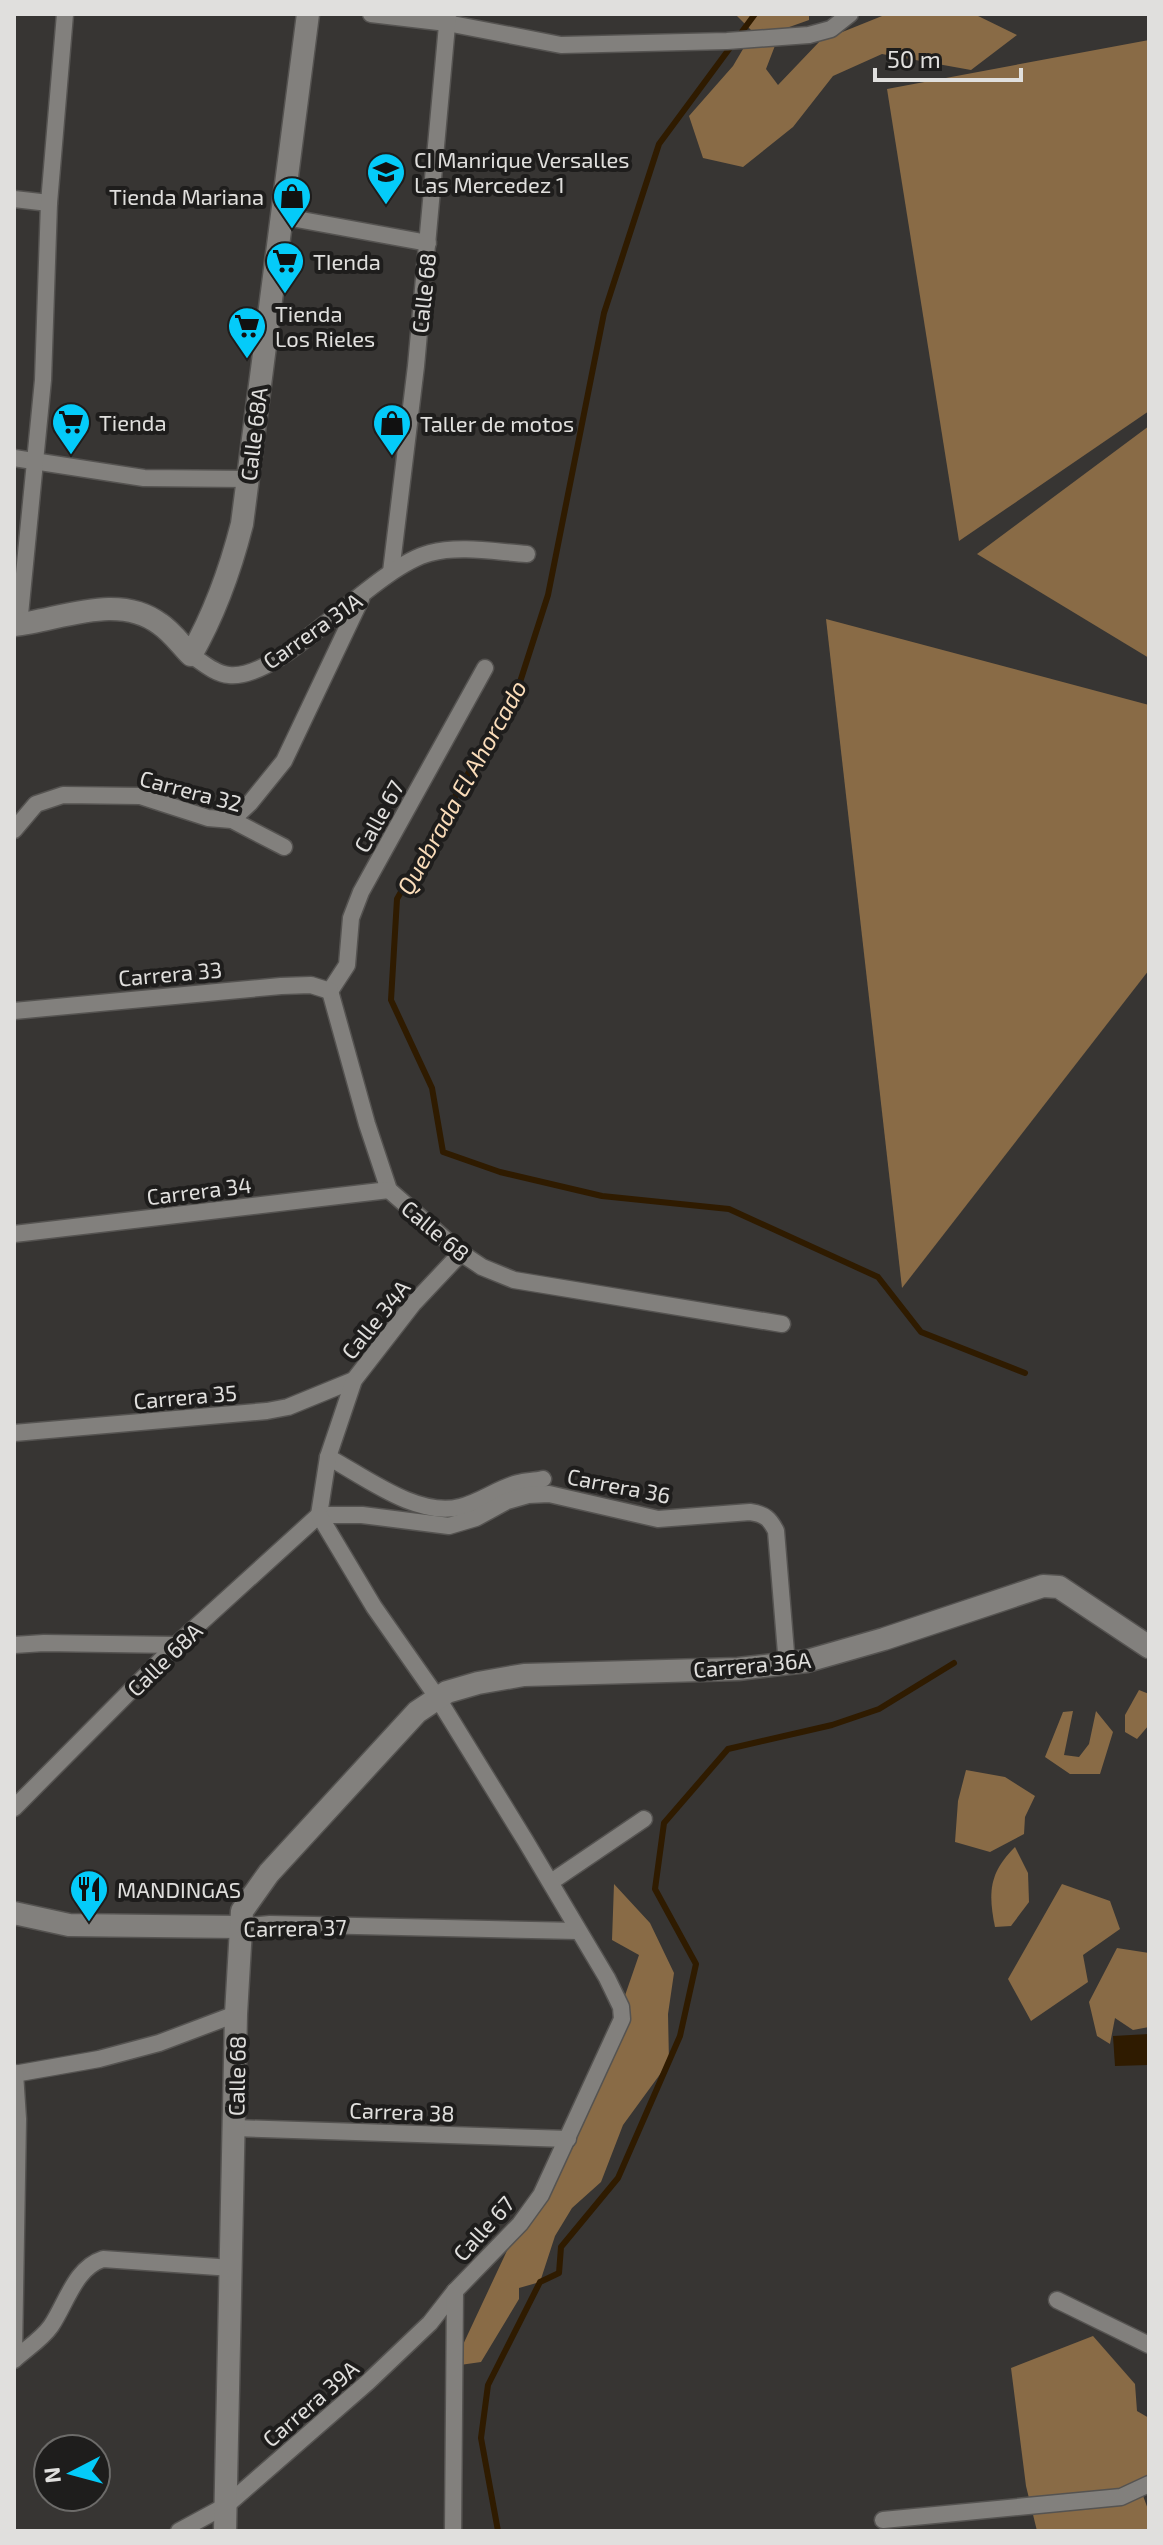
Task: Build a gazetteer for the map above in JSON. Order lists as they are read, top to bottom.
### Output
{
  "streets": {
    "street": [
      "Calle 68",
      "Calle 68A",
      "Carrera 31A",
      "Carrera 32",
      "Calle 67",
      "Carrera 33",
      "Carrera 34",
      "Calle 34A",
      "Carrera 35",
      "Carrera 36",
      "Carrera 36A",
      "Carrera 37",
      "Carrera 38",
      "Carrera 39A"
    ]
  },
  "crossings": [
    ["Calle 68", "Carrera 31A"],
    ["Calle 68", "Calle 67"],
    ["Calle 68", "Carrera 33"],
    ["Calle 68", "Carrera 34"],
    ["Calle 68", "Calle 34A"],
    ["Calle 68", "Carrera 36A"],
    ["Calle 68", "Carrera 37"],
    ["Calle 68", "Carrera 38"],
    ["Calle 68", "Carrera 39A"],
    ["Calle 68A", "Carrera 31A"],
    ["Calle 68A", "Calle 34A"],
    ["Calle 68A", "Carrera 36"],
    ["Calle 67", "Carrera 33"],
    ["Calle 67", "Carrera 37"],
    ["Calle 67", "Carrera 38"],
    ["Calle 67", "Carrera 39A"],
    ["Calle 34A", "Carrera 35"],
    ["Calle 34A", "Carrera 36"],
    ["Carrera 36", "Carrera 36A"]
  ],
  "water": ["Quebrada El Ahorcado"],
  "places": {
    "school or university": ["CI Manrique Versalles Las Mercedez 1"],
    "shop": ["Tienda Mariana", "Taller de motos"],
    "supermarket": ["TIenda", "Tienda Los Rieles", "Tienda"],
    "restaurant": ["MANDINGAS"]
  },
  "scale_bar": "50 m",
  "north": "left"
}
